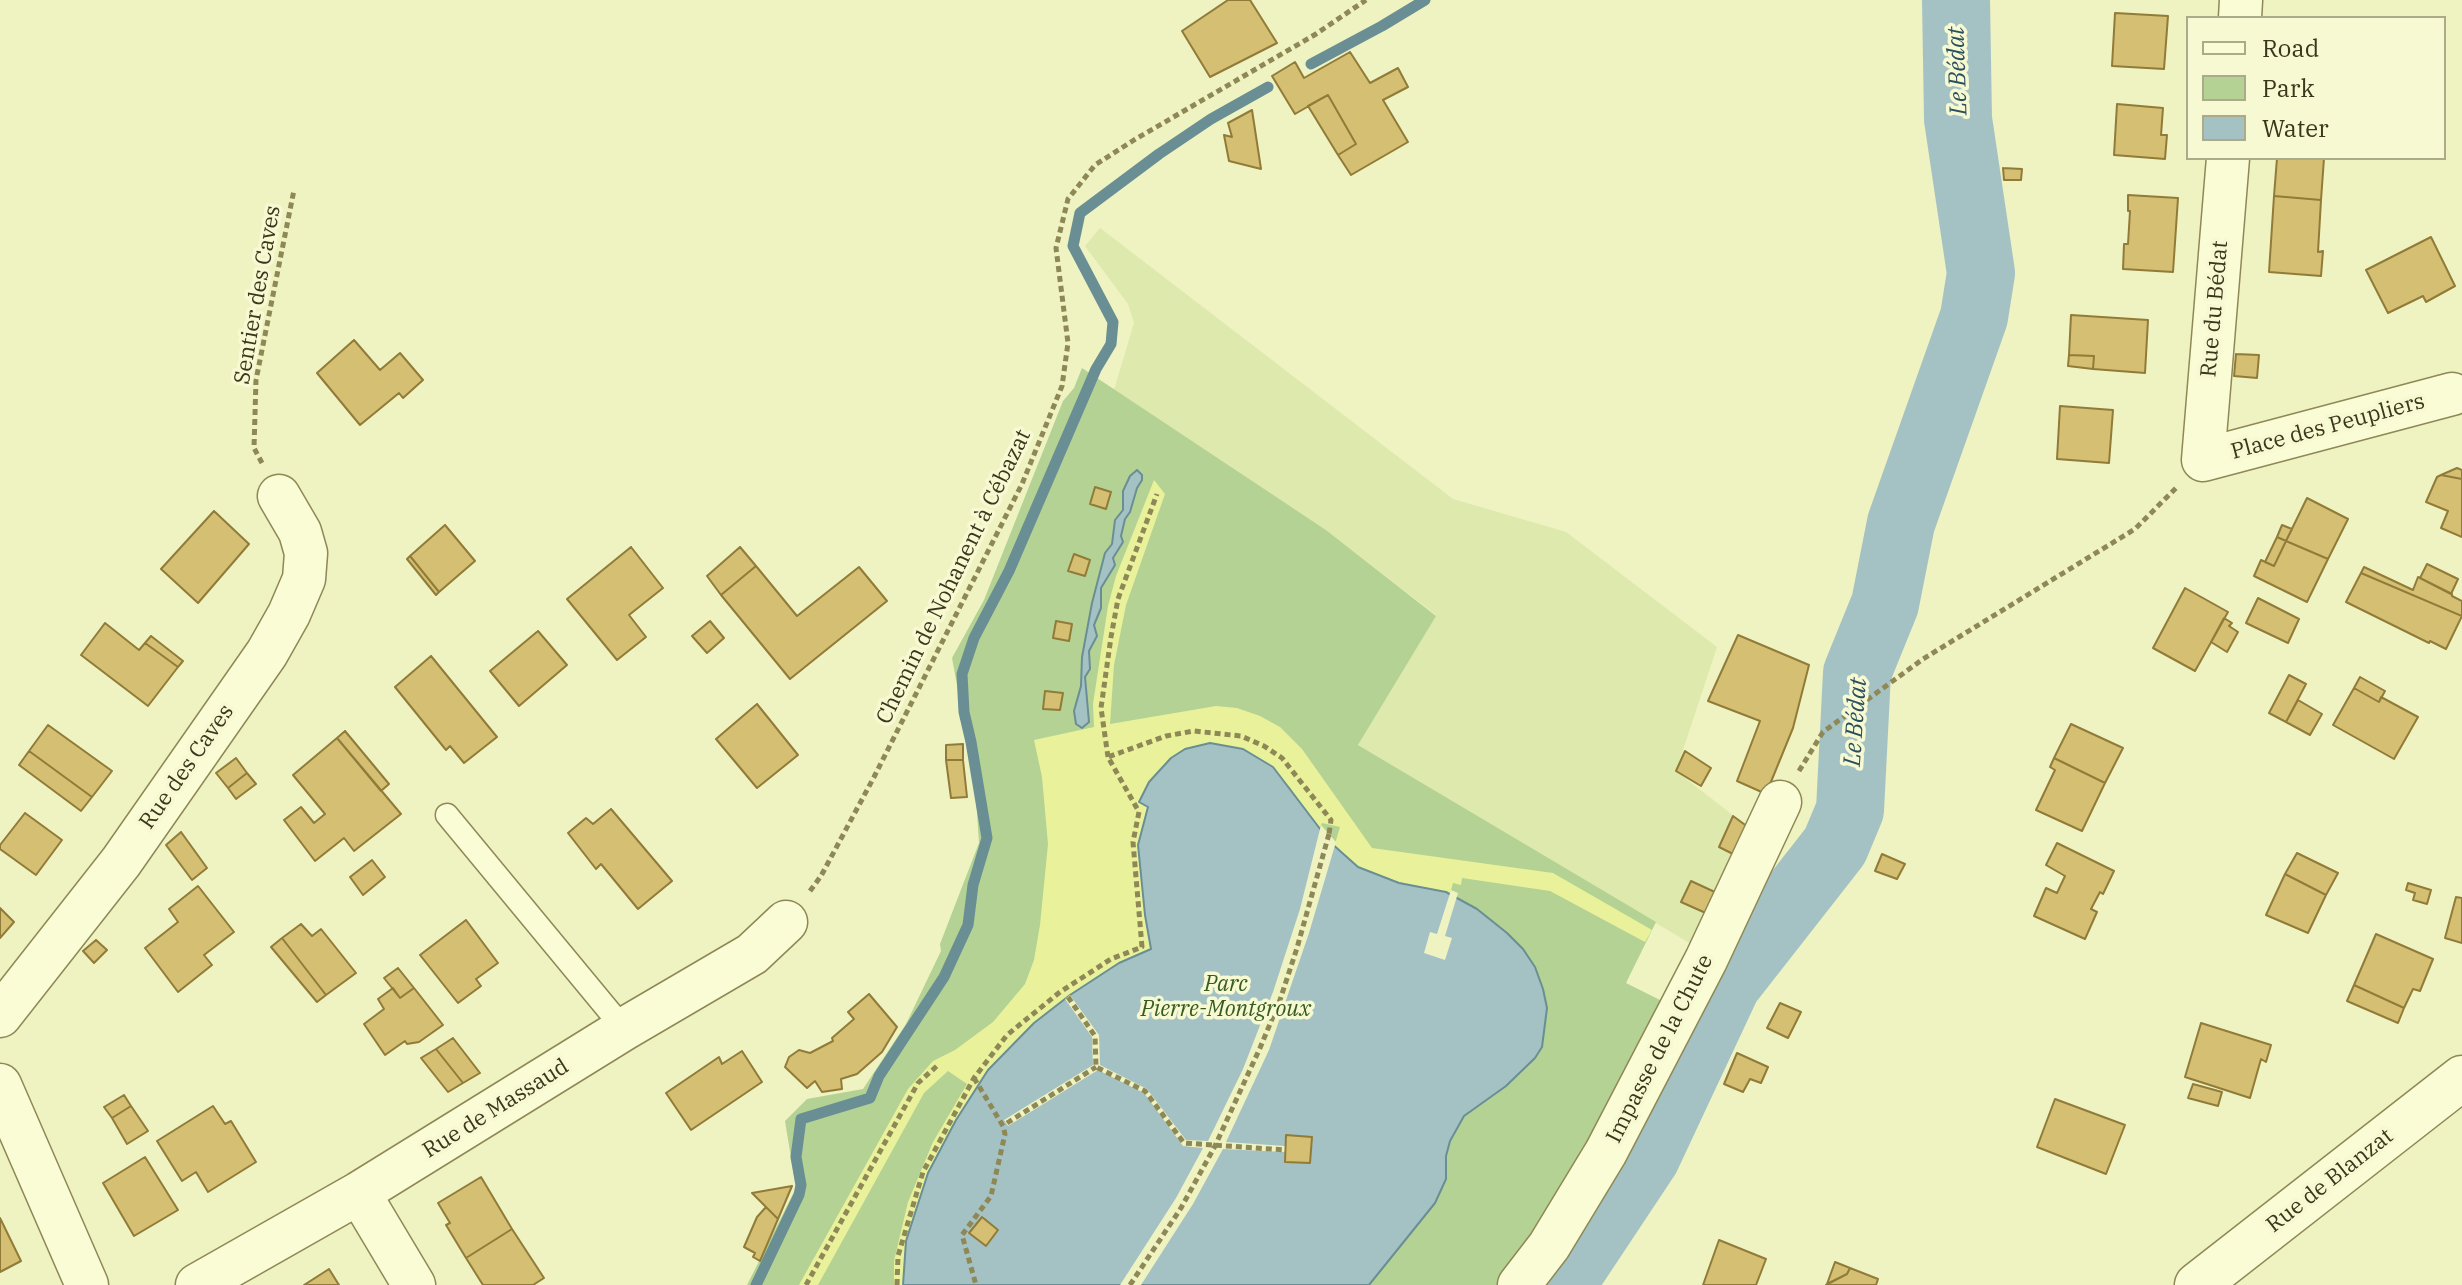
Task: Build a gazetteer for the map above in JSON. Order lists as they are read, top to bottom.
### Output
{
  "streets": {
    "street": [
      "Rue du Bédat",
      "Place des Peupliers",
      "Rue des Caves",
      "Impasse de la Chute",
      "Rue de Massaud",
      "Rue de Blanzat"
    ],
    "path": ["Sentier des Caves", "Chemin de Nohanent à Cébazat"]
  },
  "crossings": [
    ["Sentier des Caves", "Rue des Caves"],
    ["Rue du Bédat", "Place des Peupliers"],
    ["Chemin de Nohanent à Cébazat", "Rue de Massaud"]
  ],
  "water": ["Le Bédat"],
  "parks": ["Parc Pierre-Montgroux"],
  "legend": ["Road", "Park", "Water"]
}
